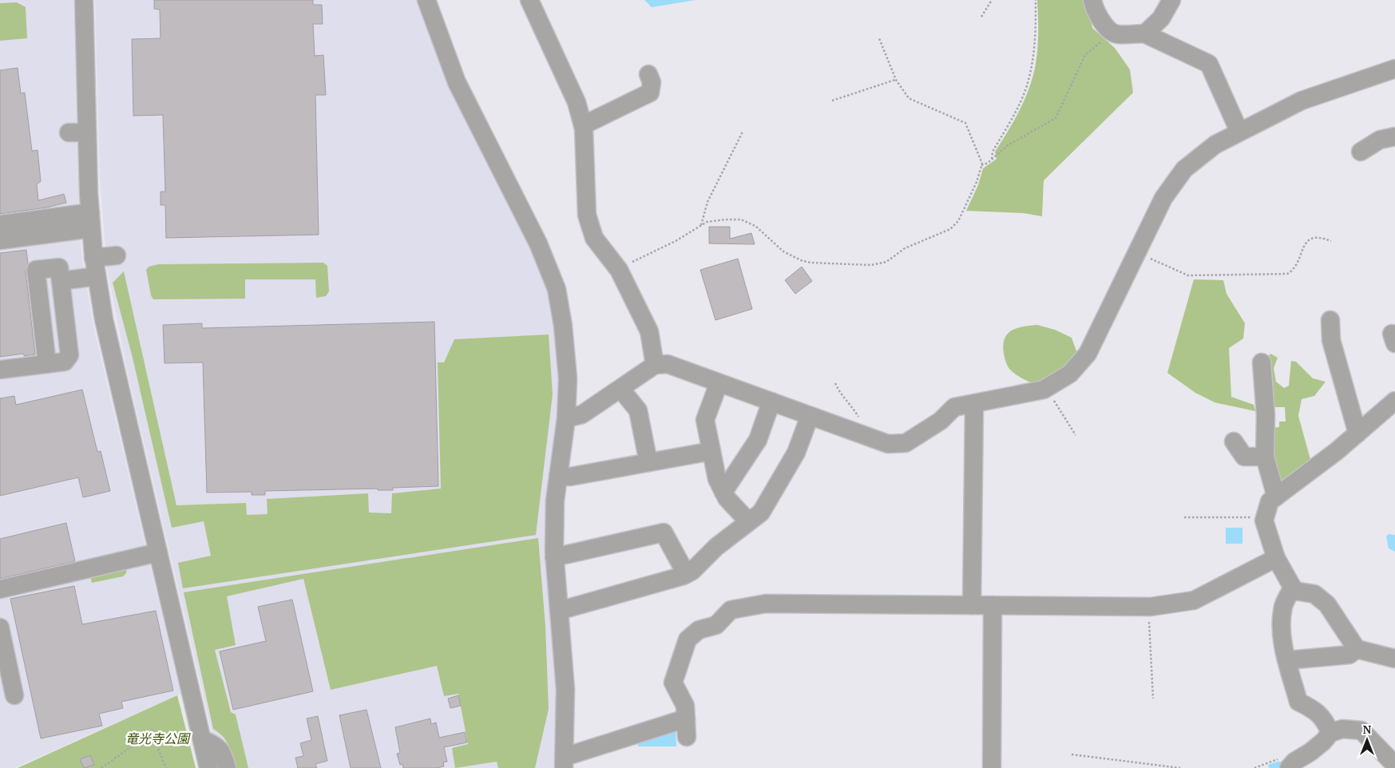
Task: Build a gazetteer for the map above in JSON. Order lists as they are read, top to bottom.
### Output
{
  "parks": ["竜光寺公園"],
  "north": "top"
}
